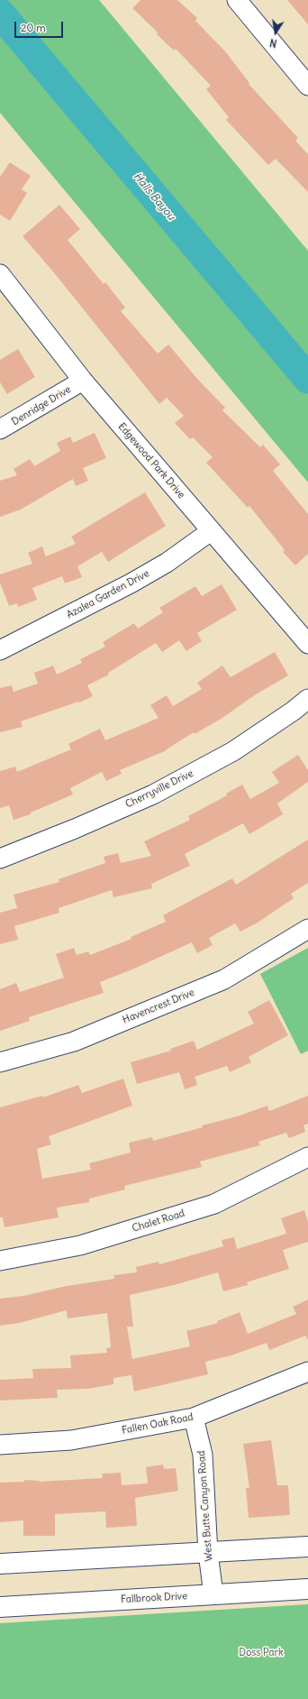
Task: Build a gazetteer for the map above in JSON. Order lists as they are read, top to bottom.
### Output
{
  "streets": {
    "main road": ["Fallbrook Drive"],
    "street": [
      "Denridge Drive",
      "Edgewood Park Drive",
      "Azalea Garden Drive",
      "Cherryville Drive",
      "Havencrest Drive",
      "Chalet Road",
      "Fallen Oak Road",
      "West Butte Canyon Road"
    ]
  },
  "crossings": [
    ["Denridge Drive", "Edgewood Park Drive"],
    ["Edgewood Park Drive", "Azalea Garden Drive"],
    ["Fallen Oak Road", "West Butte Canyon Road"],
    ["West Butte Canyon Road", "Fallbrook Drive"]
  ],
  "water": ["Halls Bayou"],
  "parks": ["Doss Park"],
  "scale_bar": "20 m",
  "north": "bottom"
}
